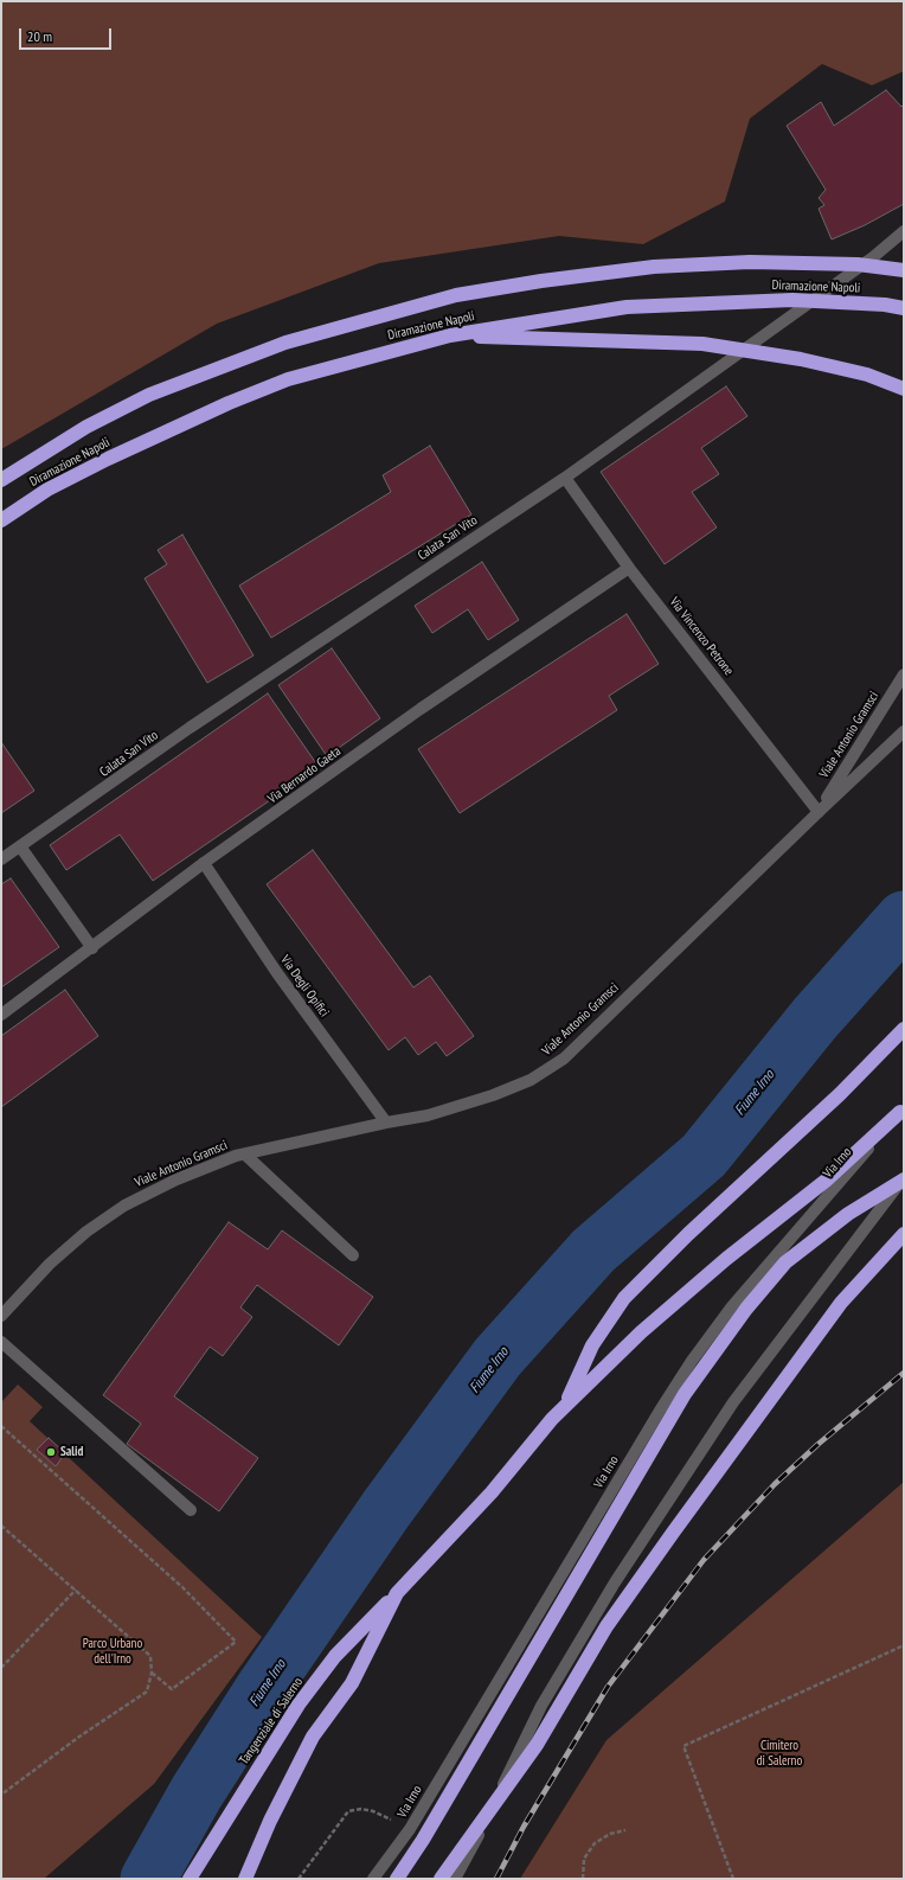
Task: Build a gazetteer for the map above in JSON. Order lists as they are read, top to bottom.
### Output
{
  "streets": {
    "highway": ["Diramazione Napoli", "Tangenziale di Salerno"],
    "street": [
      "Calata San Vito",
      "Via Vincenzo Petrone",
      "Viale Antonio Gramsci",
      "Via Bernardo Gaeta",
      "Via Degli Opifici",
      "Via Irno"
    ]
  },
  "crossings": [
    ["Calata San Vito", "Via Vincenzo Petrone"],
    ["Via Vincenzo Petrone", "Viale Antonio Gramsci"],
    ["Via Vincenzo Petrone", "Via Bernardo Gaeta"],
    ["Viale Antonio Gramsci", "Via Degli Opifici"],
    ["Via Bernardo Gaeta", "Via Degli Opifici"]
  ],
  "water": ["Fiume Irno"],
  "parks": ["Parco Urbano dell'Irno", "Cimitero di Salerno"],
  "places": ["Salid"],
  "scale_bar": "20 m"
}
